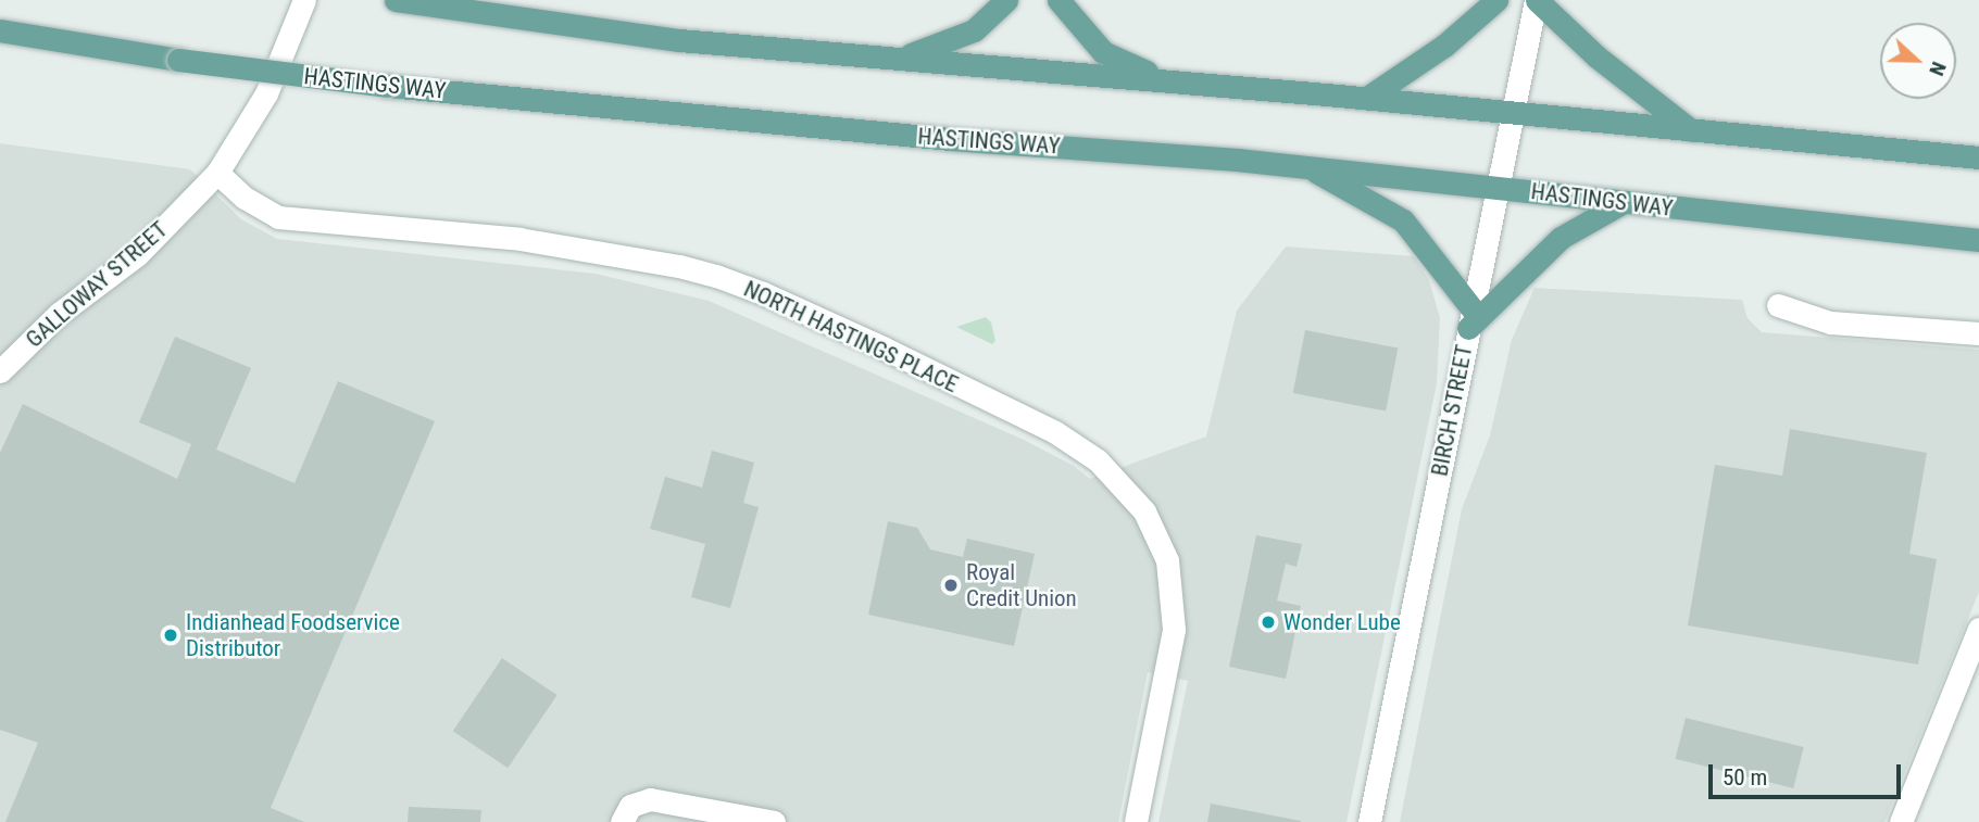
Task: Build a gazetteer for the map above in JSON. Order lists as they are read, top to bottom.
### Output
{
  "streets": {
    "main road": ["HASTINGS WAY"],
    "street": ["GALLOWAY STREET", "NORTH HASTINGS PLACE", "BIRCH STREET"]
  },
  "crossings": [
    ["HASTINGS WAY", "BIRCH STREET"],
    ["GALLOWAY STREET", "NORTH HASTINGS PLACE"]
  ],
  "places": ["Royal Credit Union", "Wonder Lube", "Indianhead Foodservice Distributor"],
  "scale_bar": "50 m",
  "north": "right"
}
